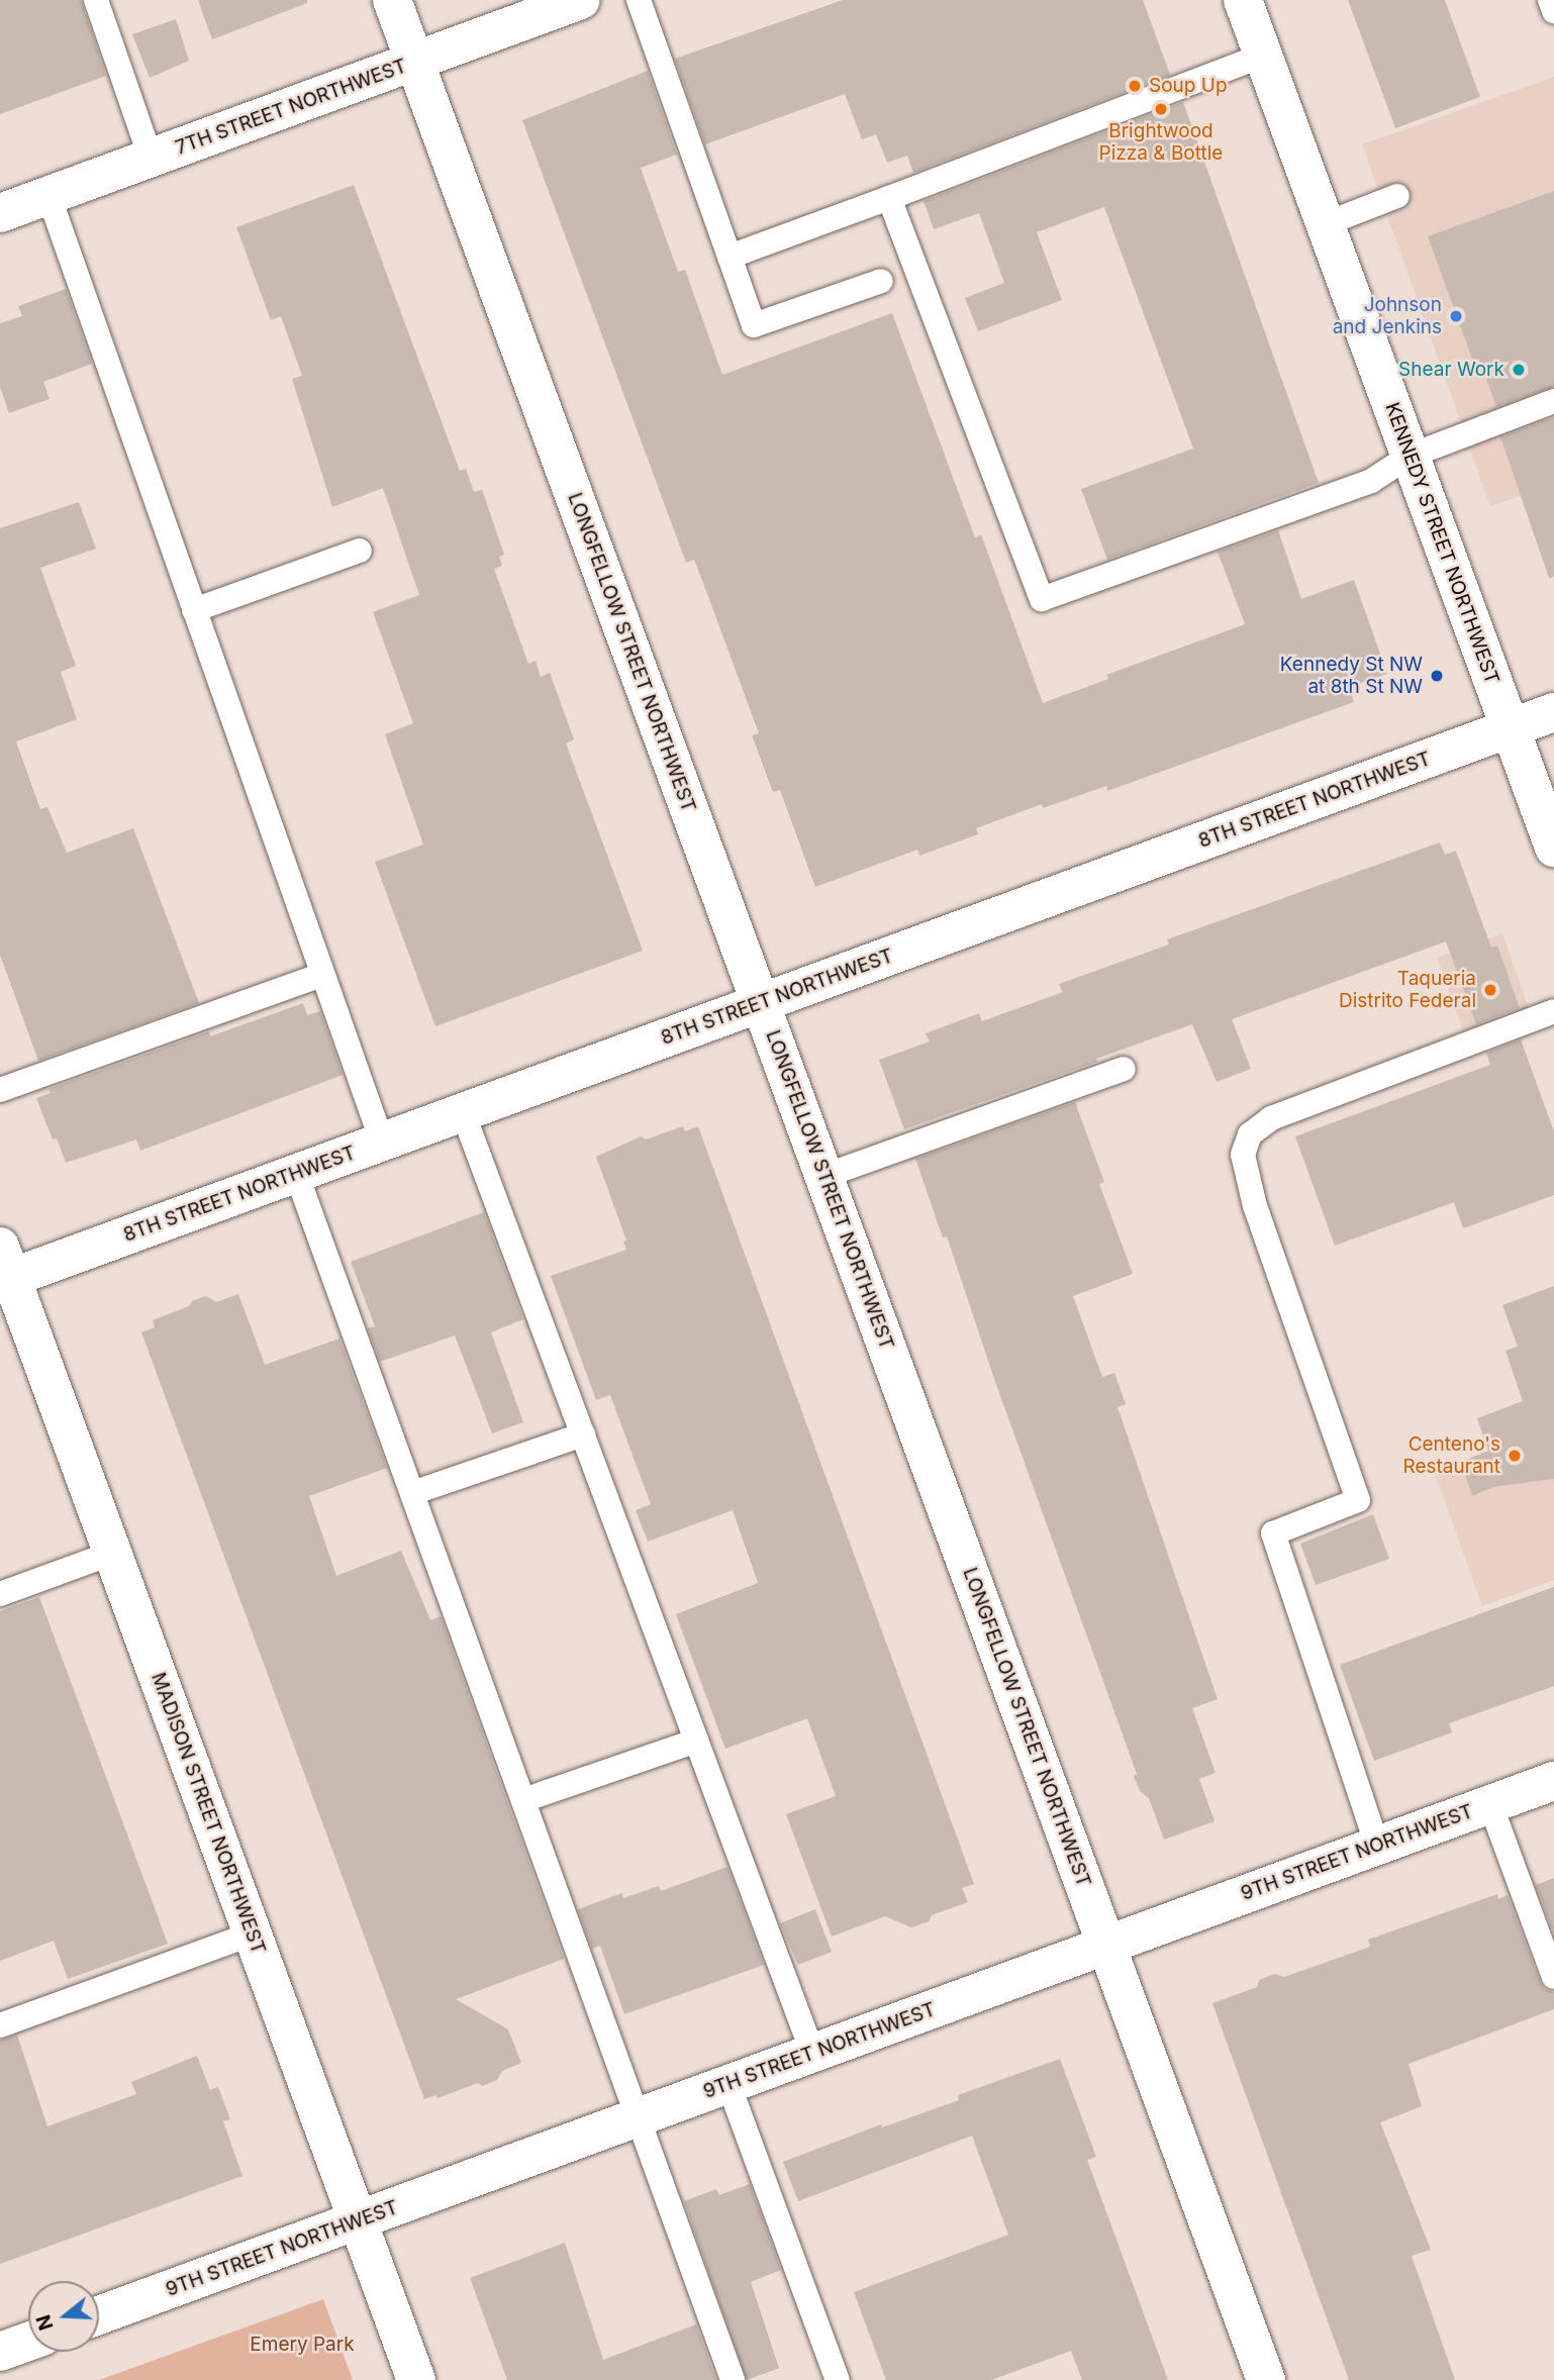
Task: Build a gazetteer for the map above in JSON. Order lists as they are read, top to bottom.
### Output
{
  "streets": {
    "street": [
      "7TH STREET NORTHWEST",
      "KENNEDY STREET NORTHWEST",
      "LONGFELLOW STREET NORTHWEST",
      "8TH STREET NORTHWEST",
      "MADISON STREET NORTHWEST",
      "9TH STREET NORTHWEST"
    ]
  },
  "crossings": [
    ["7TH STREET NORTHWEST", "LONGFELLOW STREET NORTHWEST"],
    ["KENNEDY STREET NORTHWEST", "8TH STREET NORTHWEST"],
    ["LONGFELLOW STREET NORTHWEST", "8TH STREET NORTHWEST"],
    ["LONGFELLOW STREET NORTHWEST", "9TH STREET NORTHWEST"],
    ["8TH STREET NORTHWEST", "MADISON STREET NORTHWEST"],
    ["MADISON STREET NORTHWEST", "9TH STREET NORTHWEST"]
  ],
  "parks": ["Emery Park"],
  "places": [
    "Soup Up",
    "Brightwood Pizza & Bottle",
    "Johnson and Jenkins",
    "Shear Work",
    "Kennedy St NW at 8th St NW",
    "Taqueria Distrito Federal",
    "Centeno's Restaurant"
  ],
  "north": "left"
}
